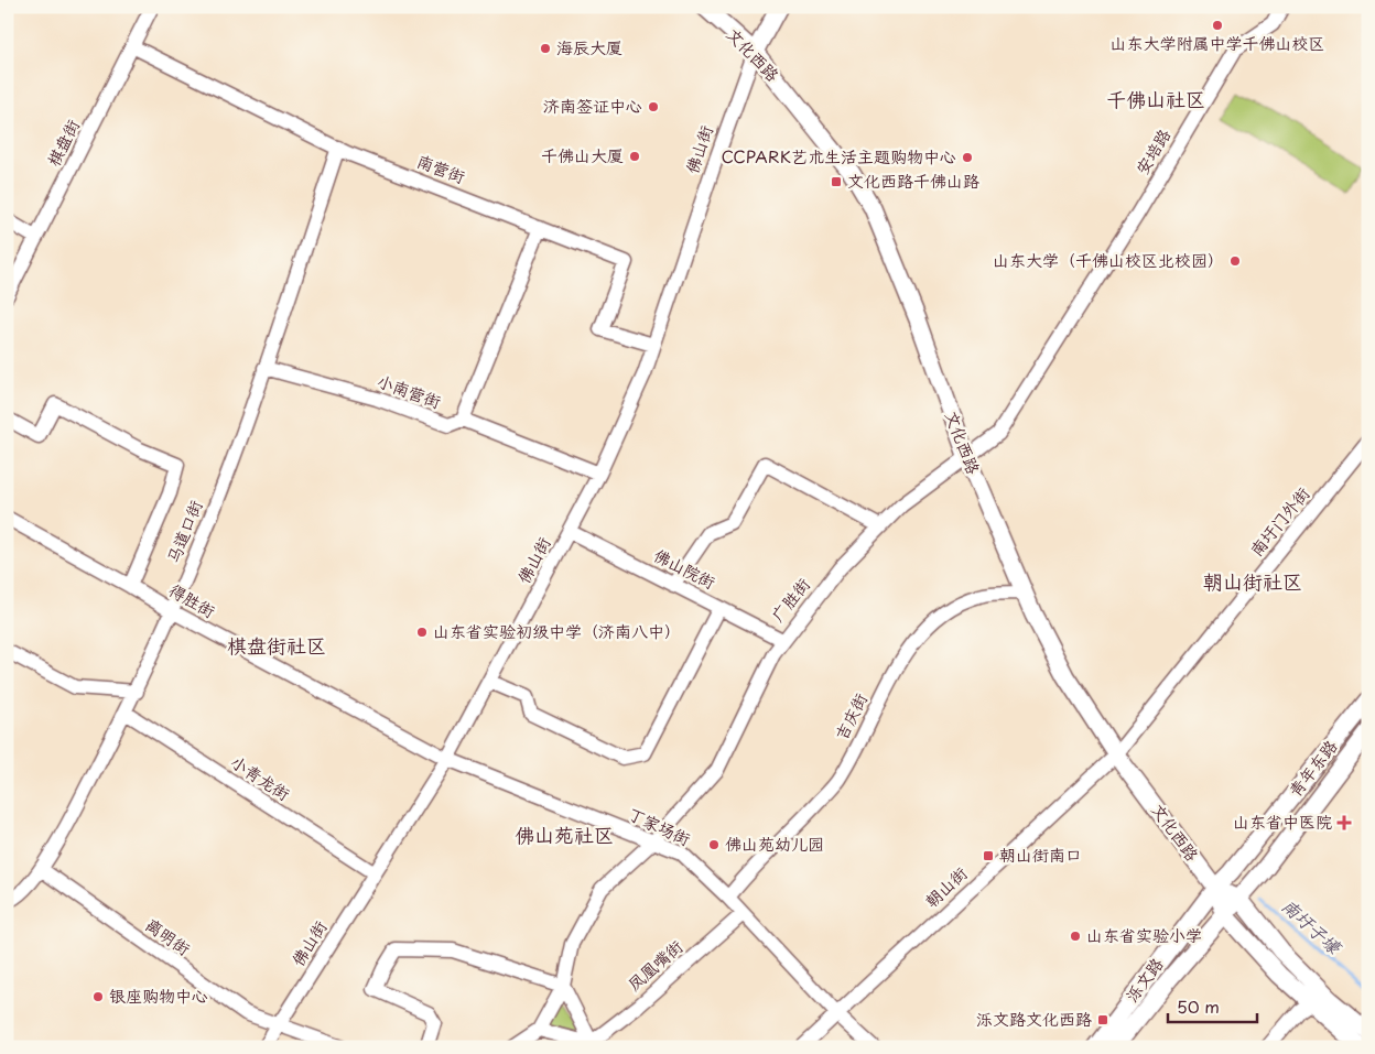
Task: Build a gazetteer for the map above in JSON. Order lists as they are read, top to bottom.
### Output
{
  "streets": {
    "main road": ["文化西路", "青年东路", "泺文路"],
    "street": [
      "棋盘街",
      "佛山街",
      "安培路",
      "南营街",
      "小南营街",
      "南圩门外街",
      "马道口街",
      "佛山院街",
      "广胜街",
      "得胜街",
      "吉庆街",
      "小青龙街",
      "丁家场街",
      "朝山街",
      "离明街",
      "凤凰嘴街"
    ]
  },
  "crossings": [
    ["文化西路", "佛山街"],
    ["文化西路", "南圩门外街"],
    ["文化西路", "广胜街"],
    ["文化西路", "吉庆街"],
    ["文化西路", "青年东路"],
    ["文化西路", "朝山街"],
    ["文化西路", "泺文路"],
    ["棋盘街", "南营街"],
    ["佛山街", "南营街"],
    ["佛山街", "小南营街"],
    ["佛山街", "佛山院街"],
    ["佛山街", "得胜街"],
    ["佛山街", "小青龙街"],
    ["佛山街", "丁家场街"],
    ["佛山街", "离明街"],
    ["安培路", "广胜街"],
    ["南营街", "马道口街"],
    ["小南营街", "马道口街"],
    ["南圩门外街", "朝山街"],
    ["马道口街", "得胜街"],
    ["马道口街", "小青龙街"],
    ["马道口街", "离明街"],
    ["佛山院街", "广胜街"],
    ["广胜街", "丁家场街"],
    ["得胜街", "丁家场街"],
    ["吉庆街", "丁家场街"],
    ["青年东路", "泺文路"],
    ["丁家场街", "朝山街"],
    ["丁家场街", "凤凰嘴街"]
  ],
  "districts": [
    "千佛山社区",
    "朝山街社区",
    "棋盘街社区",
    "佛山苑社区"
  ],
  "water": ["南圩子壕"],
  "places": {
    "other": [
      "山东大学附属中学千佛山校区",
      "海辰大厦",
      "济南签证中心",
      "千佛山大厦",
      "CCPARK艺术生活主题购物中心",
      "山东大学（千佛山校区北校园）",
      "山东省实验初级中学（济南八中）",
      "佛山苑幼儿园",
      "山东省实验小学",
      "银座购物中心"
    ],
    "transit": ["文化西路千佛山路", "朝山街南口", "泺文路文化西路"],
    "health": ["山东省中医院"]
  },
  "scale_bar": "50 m"
}
